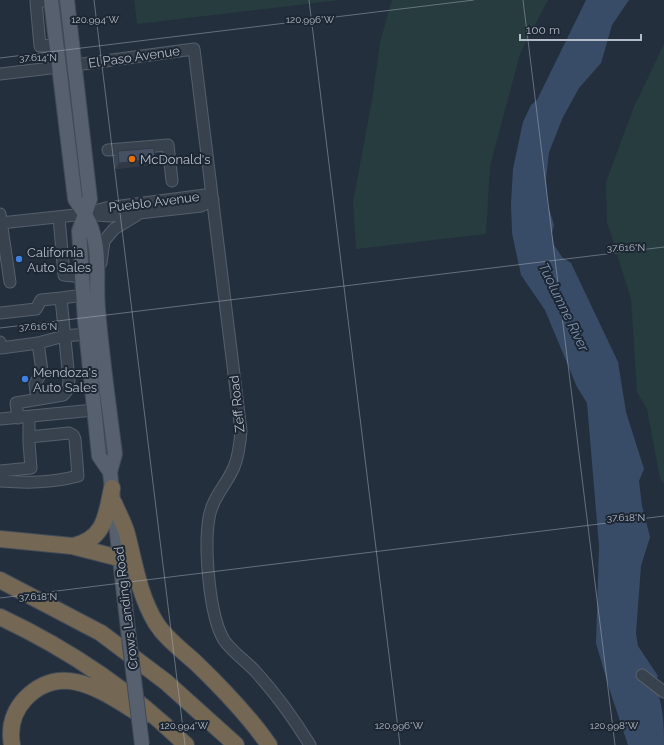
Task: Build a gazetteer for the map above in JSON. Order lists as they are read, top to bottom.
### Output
{
  "streets": {
    "main road": ["Crows Landing Road"],
    "street": ["El Paso Avenue", "Pueblo Avenue", "Zeff Road"]
  },
  "crossings": [
    ["El Paso Avenue", "Zeff Road"],
    ["El Paso Avenue", "Crows Landing Road"],
    ["Pueblo Avenue", "Zeff Road"],
    ["Pueblo Avenue", "Crows Landing Road"]
  ],
  "water": ["Tuolumne River"],
  "places": ["McDonald's", "California Auto Sales", "Mendoza's Auto Sales"],
  "scale_bar": "100 m",
  "coordinates": [
    "120.994°W",
    "120.996°W",
    "37.614°N",
    "37.616°N",
    "37.618°N",
    "120.998°W"
  ]
}
